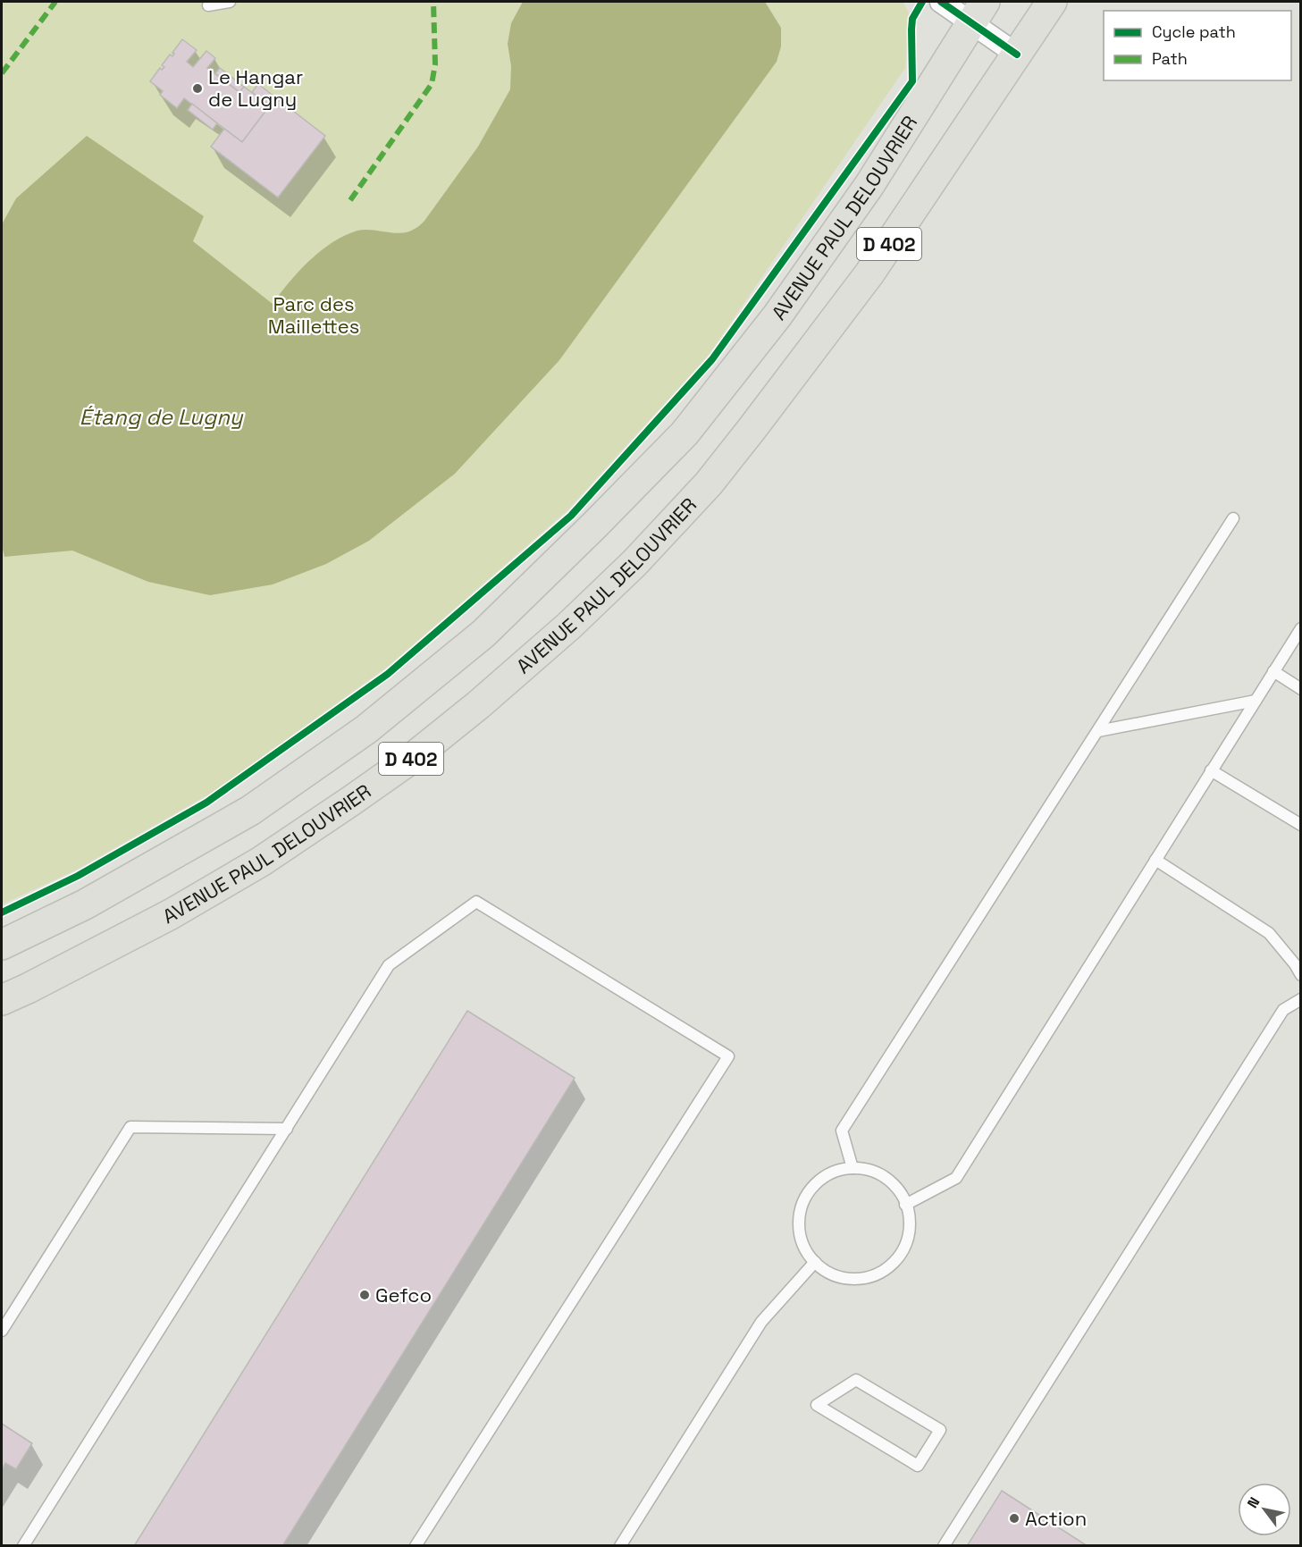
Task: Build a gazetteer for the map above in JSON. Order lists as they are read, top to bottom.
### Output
{
  "streets": {
    "main road": ["AVENUE PAUL DELOUVRIER", "D 402"]
  },
  "water": ["Étang de Lugny"],
  "parks": ["Parc des Maillettes"],
  "places": ["Le Hangar de Lugny", "Gefco", "Action"],
  "legend": ["Cycle path", "Path"],
  "north": "top left"
}
